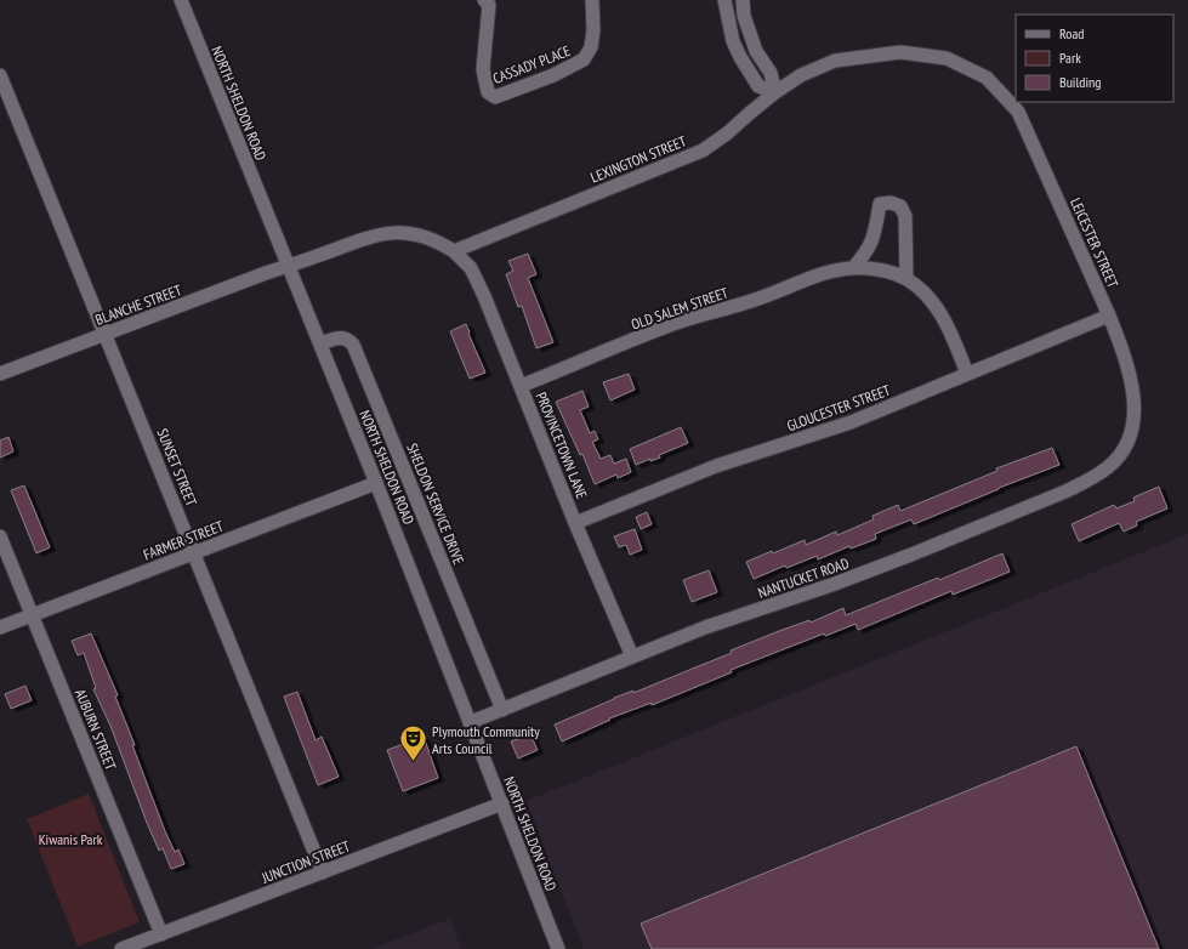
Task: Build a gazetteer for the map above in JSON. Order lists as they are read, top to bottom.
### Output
{
  "streets": {
    "street": [
      "CASSADY PLACE",
      "NORTH SHELDON ROAD",
      "LEXINGTON STREET",
      "LEICESTER STREET",
      "BLANCHE STREET",
      "OLD SALEM STREET",
      "GLOUCESTER STREET",
      "PROVINCETOWN LANE",
      "SUNSET STREET",
      "SHELDON SERVICE DRIVE",
      "FARMER STREET",
      "NANTUCKET ROAD",
      "AUBURN STREET",
      "JUNCTION STREET"
    ]
  },
  "crossings": [
    ["NORTH SHELDON ROAD", "BLANCHE STREET"],
    ["NORTH SHELDON ROAD", "SHELDON SERVICE DRIVE"],
    ["NORTH SHELDON ROAD", "FARMER STREET"],
    ["NORTH SHELDON ROAD", "NANTUCKET ROAD"],
    ["NORTH SHELDON ROAD", "JUNCTION STREET"],
    ["LEXINGTON STREET", "LEICESTER STREET"],
    ["LEXINGTON STREET", "PROVINCETOWN LANE"],
    ["LEICESTER STREET", "GLOUCESTER STREET"],
    ["LEICESTER STREET", "NANTUCKET ROAD"],
    ["BLANCHE STREET", "SUNSET STREET"],
    ["OLD SALEM STREET", "GLOUCESTER STREET"],
    ["OLD SALEM STREET", "PROVINCETOWN LANE"],
    ["GLOUCESTER STREET", "PROVINCETOWN LANE"],
    ["PROVINCETOWN LANE", "NANTUCKET ROAD"],
    ["SUNSET STREET", "FARMER STREET"],
    ["SUNSET STREET", "JUNCTION STREET"],
    ["SHELDON SERVICE DRIVE", "NANTUCKET ROAD"],
    ["FARMER STREET", "AUBURN STREET"],
    ["AUBURN STREET", "JUNCTION STREET"]
  ],
  "parks": ["Kiwanis Park"],
  "places": {
    "theatre": ["Plymouth Community Arts Council"]
  },
  "legend": ["Road", "Park", "Building"]
}
